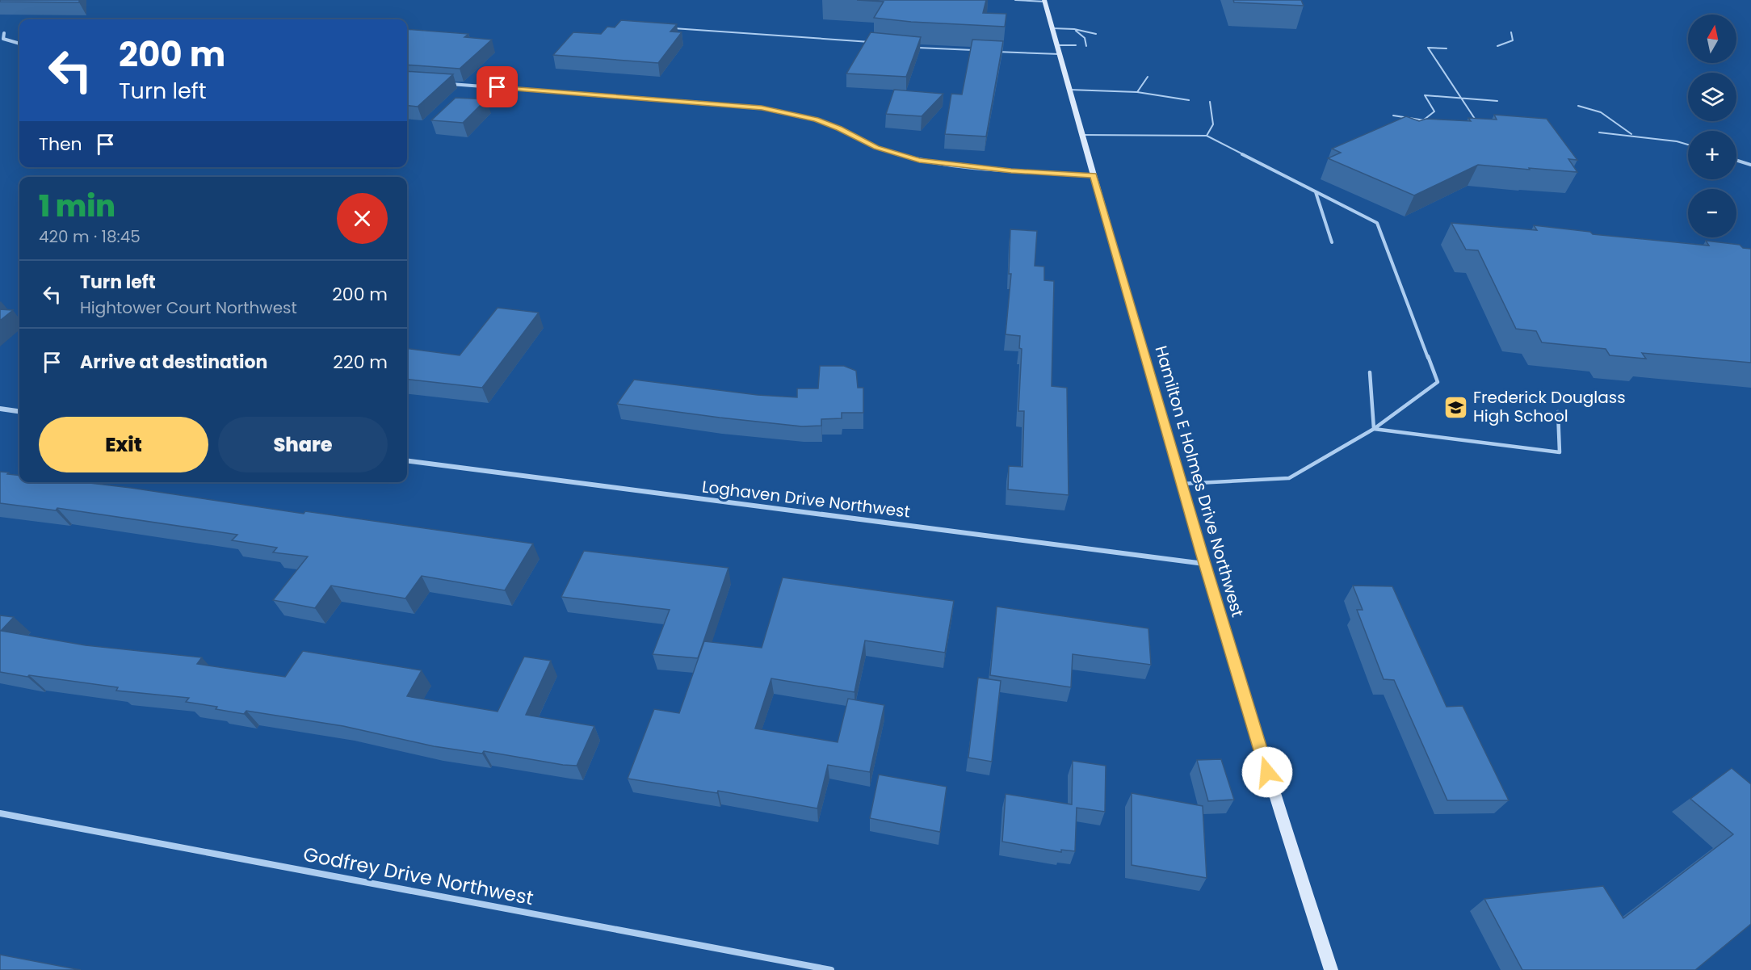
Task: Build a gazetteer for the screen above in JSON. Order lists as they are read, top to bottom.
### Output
{
  "streets": {
    "main road": ["Hamilton E Holmes Drive Northwest"],
    "street": ["Loghaven Drive Northwest", "Godfrey Drive Northwest"]
  },
  "crossings": [
    ["Hamilton E Holmes Drive Northwest", "Loghaven Drive Northwest"]
  ],
  "places": {
    "school or university": ["Frederick Douglass High School"]
  },
  "north": "top",
  "page": {
    "map_buttons": ["+", "−"],
    "turn": ["200 m", "Turn left"],
    "then": "Then",
    "heading": ["1 min", "420 m · 18:45"],
    "list": [
      {
        "name": "Turn left",
        "note": "Hightower Court Northwest",
        "value": "200 m"
      },
      {
        "name": "Arrive at destination",
        "value": "220 m"
      }
    ],
    "buttons": ["Exit", "Share"]
  }
}
